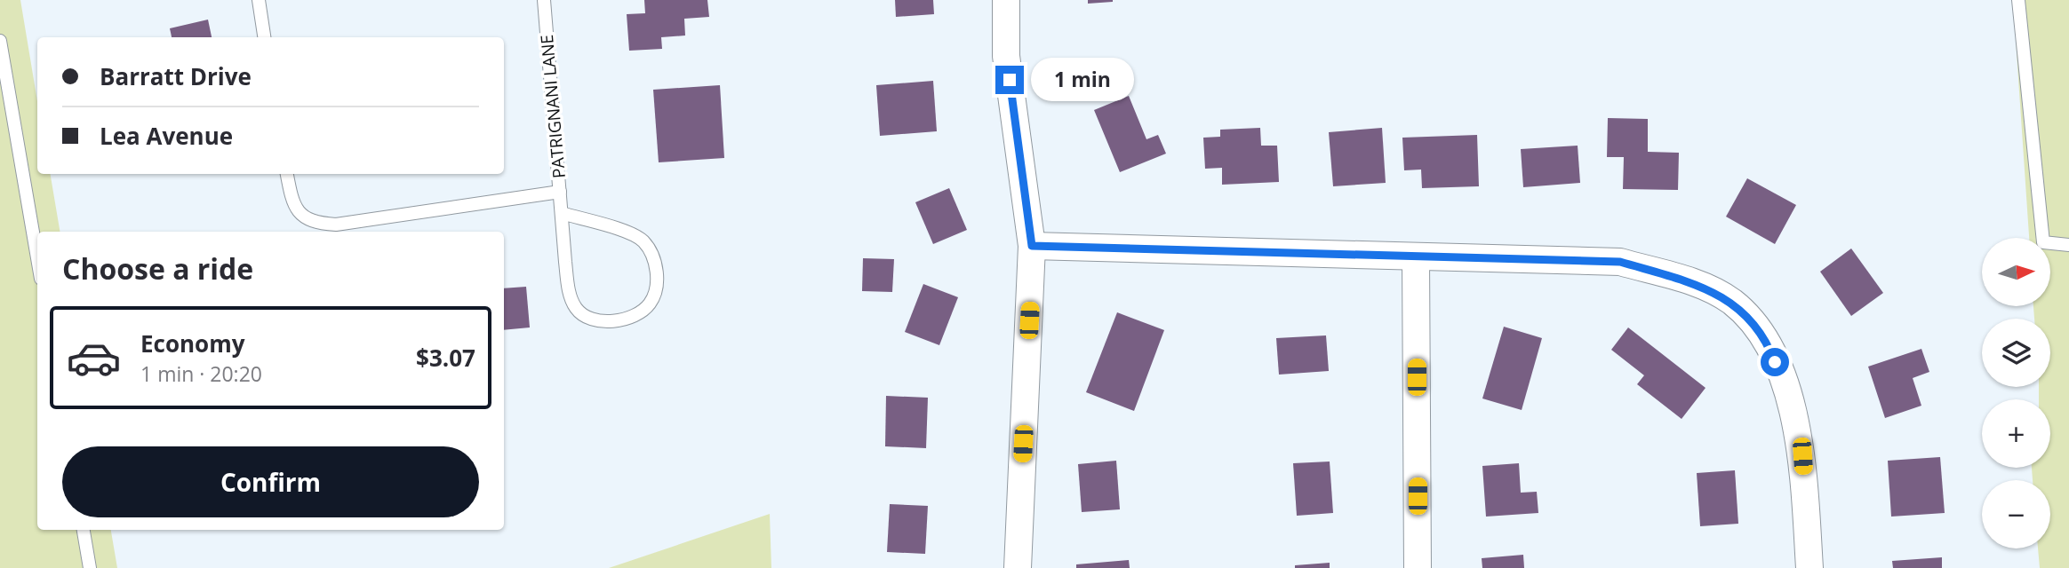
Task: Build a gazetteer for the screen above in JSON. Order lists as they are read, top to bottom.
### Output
{
  "streets": {
    "lane": ["PATRIGNANI LANE"]
  },
  "north": "right",
  "page": {
    "banner": ["Barratt Drive", "Lea Avenue"],
    "bubble": "1 min",
    "heading": "Choose a ride",
    "map_buttons": ["+", "−"],
    "list": [
      {
        "name": "Economy",
        "note": "1 min · 20:20",
        "value": "$3.07"
      }
    ],
    "buttons": "Confirm"
  }
}
